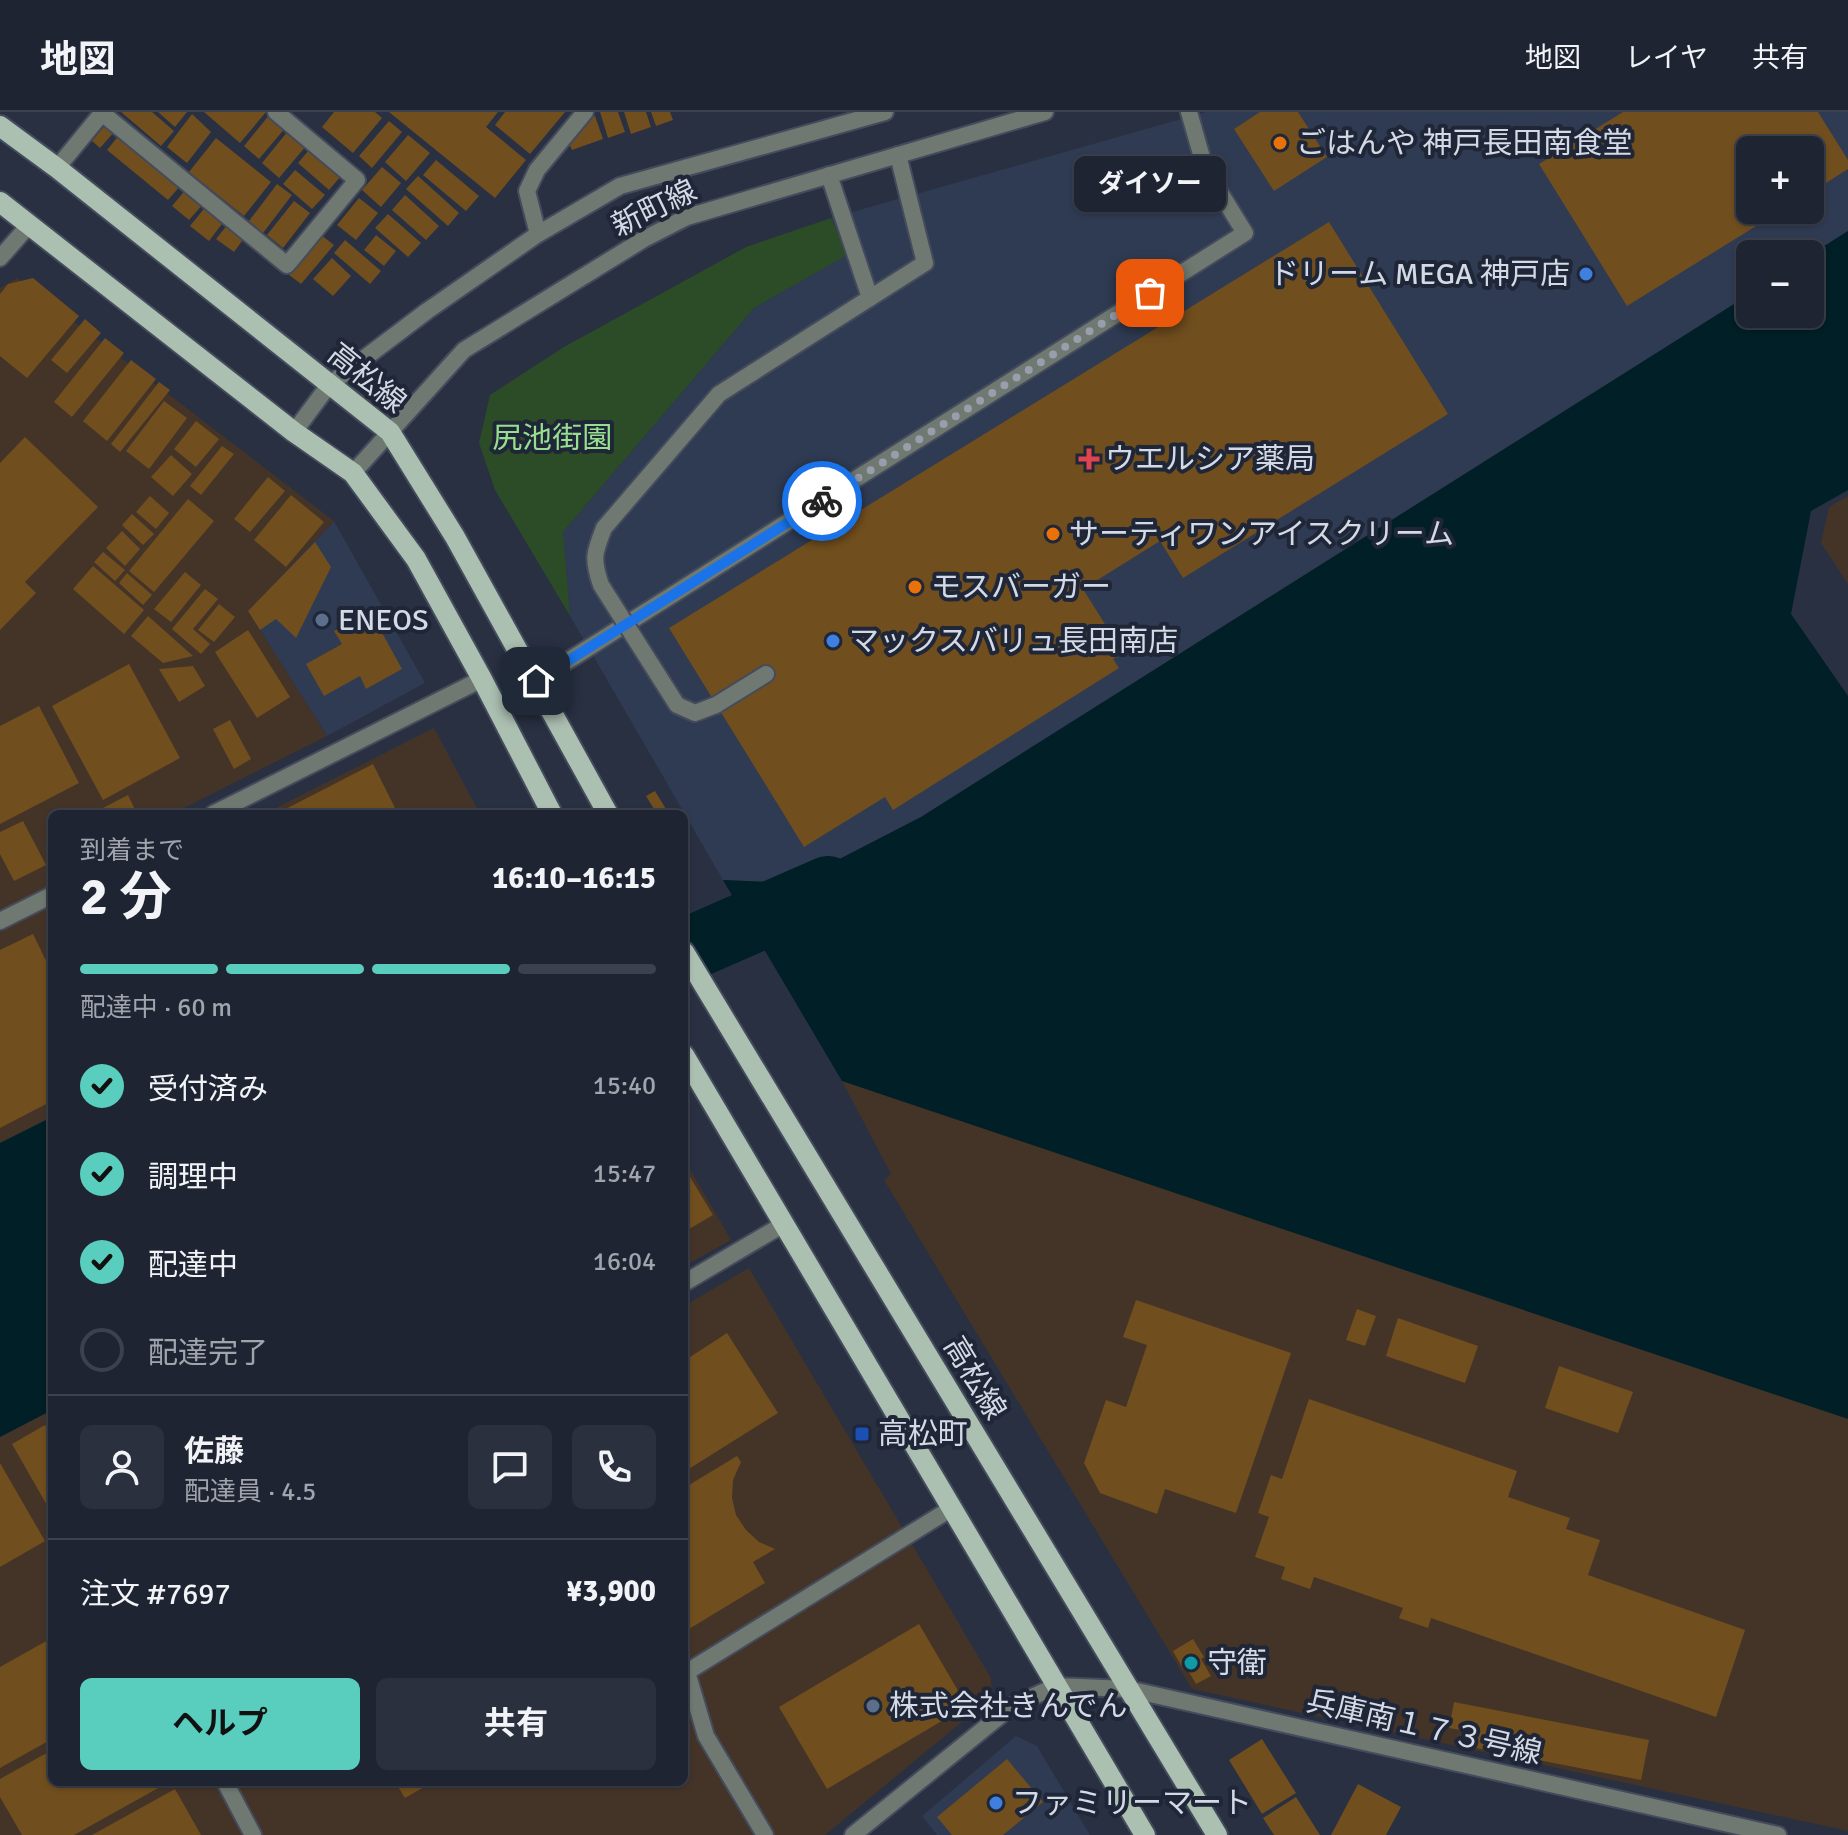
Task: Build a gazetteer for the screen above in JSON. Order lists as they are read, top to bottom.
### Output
{
  "streets": {
    "main road": ["高松線"],
    "street": ["新町線", "兵庫南１７３号線"]
  },
  "crossings": [
    ["新町線", "高松線"],
    ["高松線", "兵庫南１７３号線"]
  ],
  "parks": ["尻池街園"],
  "places": {
    "other": [
      "ごはんや 神戸長田南食堂",
      "ドリーム MEGA 神戸店",
      "ダイソー",
      "サーティワンアイスクリーム",
      "モスバーガー",
      "ENEOS",
      "マックスバリュ長田南店",
      "守衛",
      "株式会社きんでん",
      "ファミリーマート"
    ],
    "health": ["ウエルシア薬局"],
    "transit": ["高松町"]
  },
  "page": {
    "header": "地図",
    "nav": ["地図", "レイヤ", "共有"],
    "map_buttons": ["+", "−"],
    "bubble": "ダイソー",
    "heading": ["2 分", "到着まで", "16:10–16:15"],
    "panel": [
      "佐藤",
      "配達員 · 4.5",
      "注文 #7697",
      "¥3,900"
    ],
    "bar": "配達中 · 60 m",
    "list": [
      ["受付済み", "15:40"],
      ["調理中", "15:47"],
      ["配達中", "16:04"],
      "配達完了"
    ],
    "buttons": ["ヘルプ", "共有"]
  }
}
